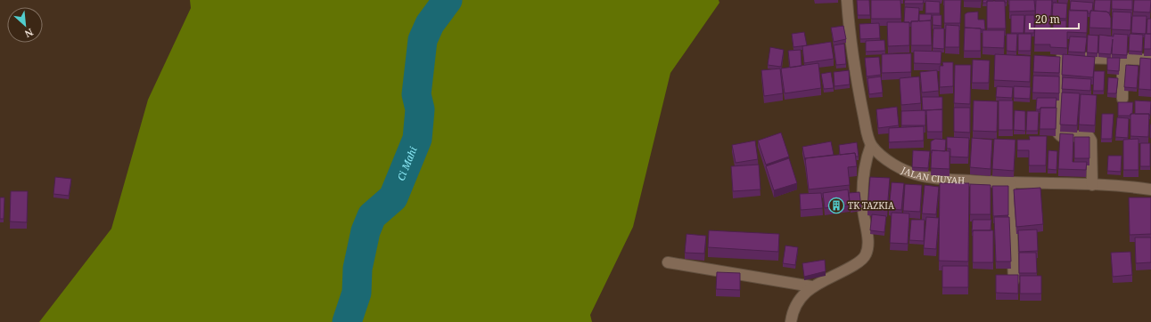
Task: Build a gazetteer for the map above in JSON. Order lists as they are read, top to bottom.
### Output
{
  "streets": {
    "street": ["JALAN CIUYAH"]
  },
  "water": ["Ci Mahi"],
  "places": {
    "building": ["TK TAZKIA"]
  },
  "scale_bar": "20 m",
  "north": "bottom right"
}
